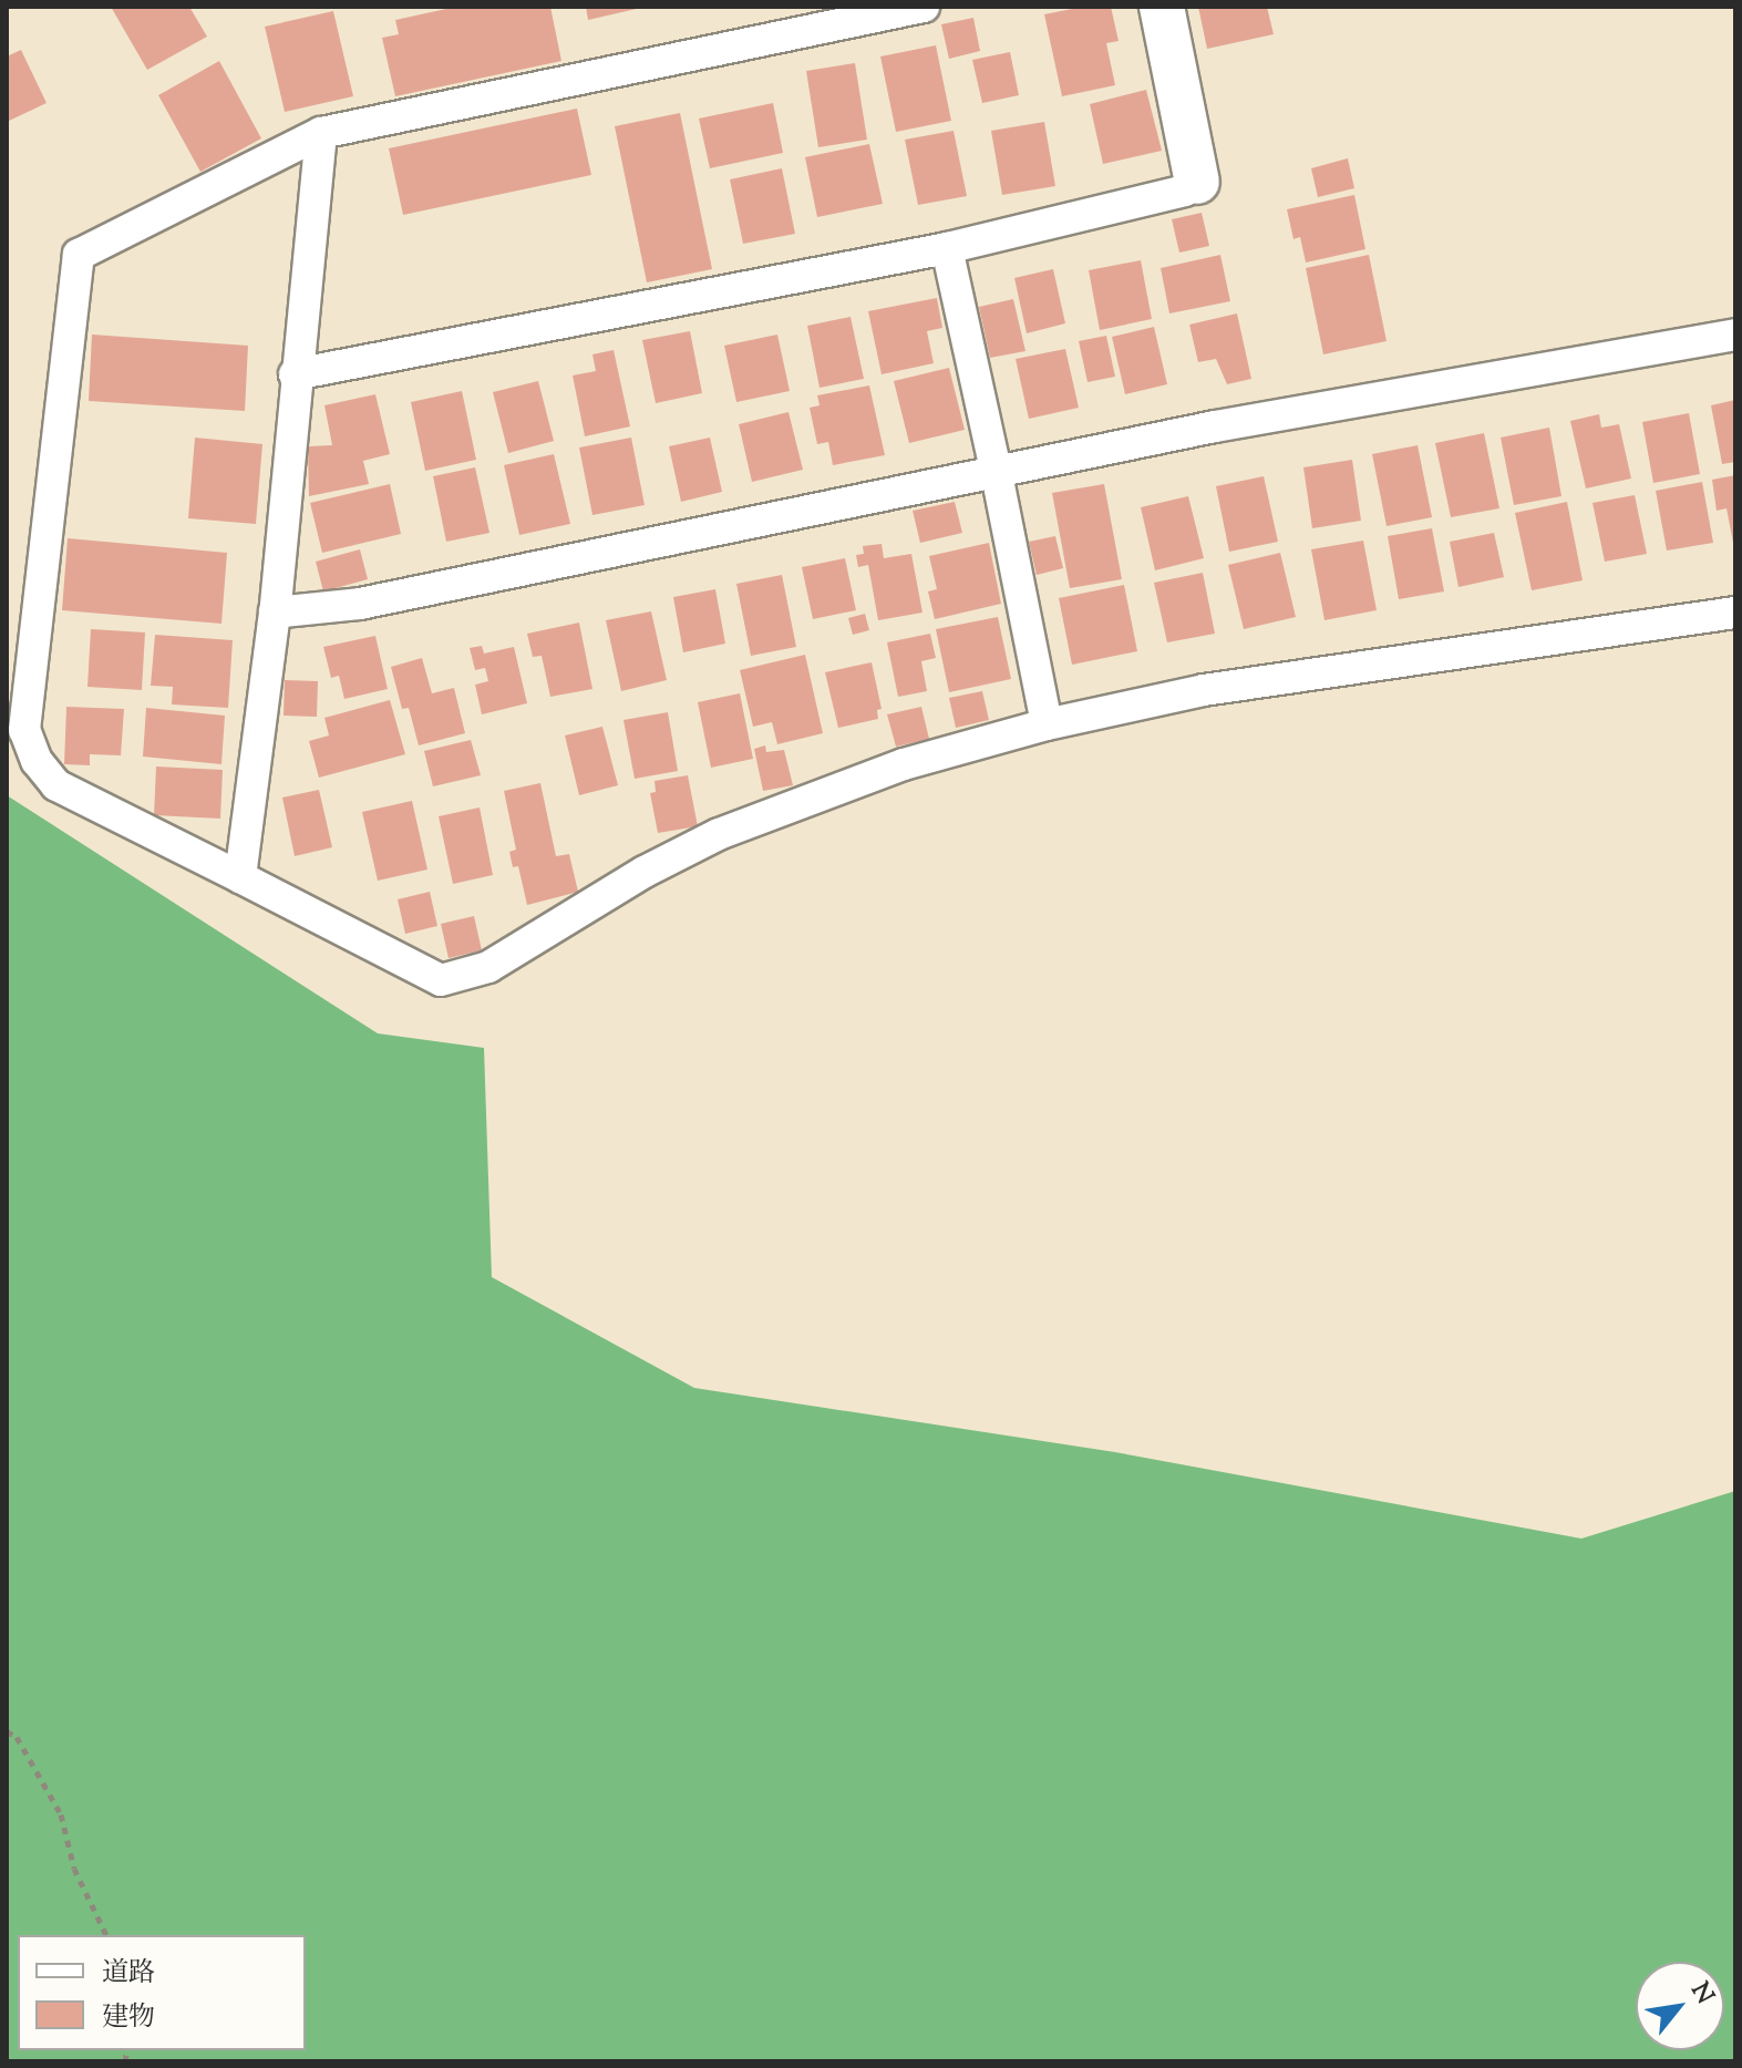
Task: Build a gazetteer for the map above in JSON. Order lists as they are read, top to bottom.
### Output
{
  "legend": ["道路", "建物"],
  "north": "top right"
}
